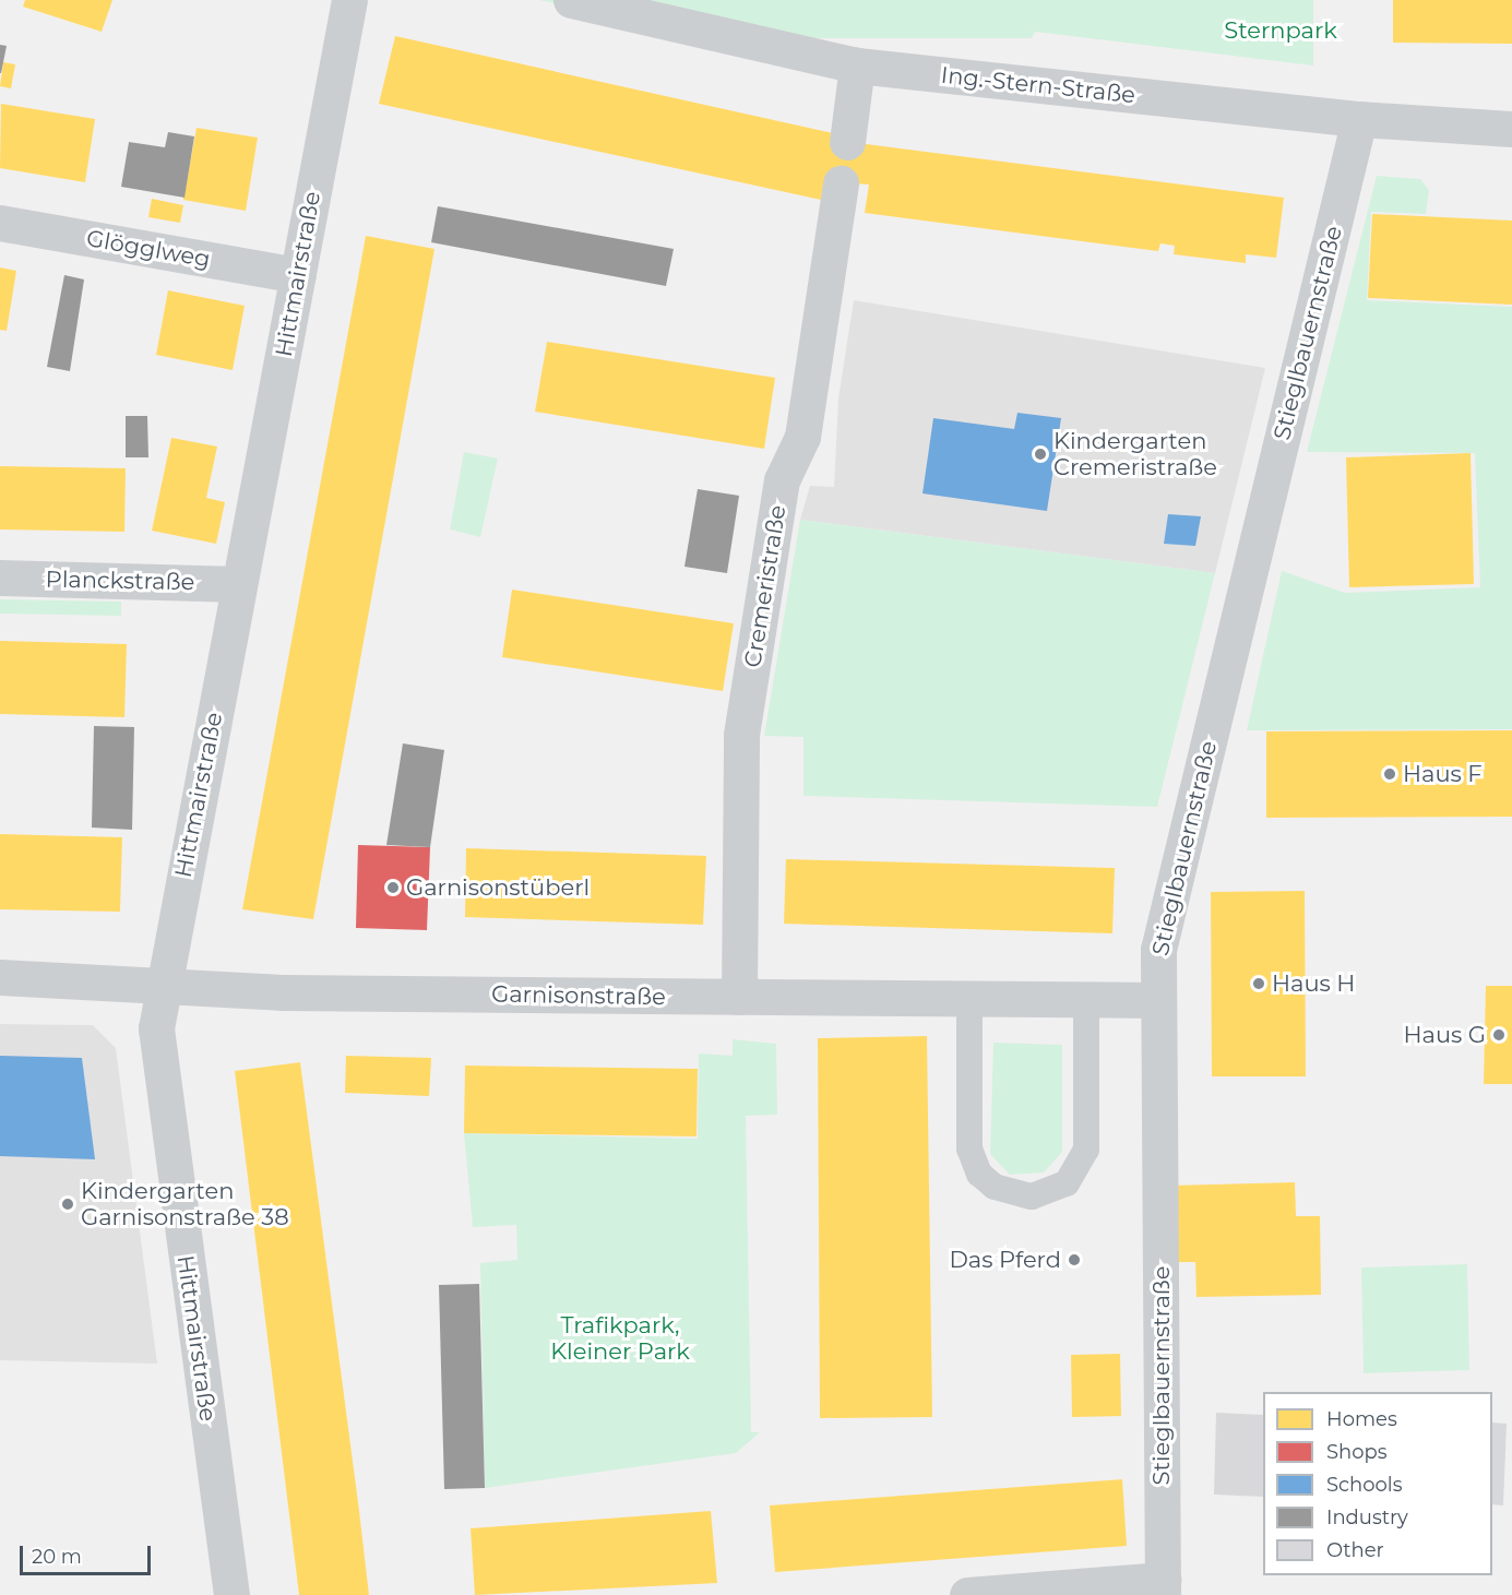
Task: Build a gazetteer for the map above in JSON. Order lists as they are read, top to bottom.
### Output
{
  "streets": {
    "street": [
      "Ing.-Stern-Straße",
      "Glögglweg",
      "Hittmairstraße",
      "Stieglbauernstraße",
      "Planckstraße",
      "Cremeristraße",
      "Garnisonstraße"
    ]
  },
  "crossings": [
    ["Ing.-Stern-Straße", "Stieglbauernstraße"],
    ["Glögglweg", "Hittmairstraße"],
    ["Hittmairstraße", "Planckstraße"],
    ["Hittmairstraße", "Garnisonstraße"],
    ["Stieglbauernstraße", "Garnisonstraße"],
    ["Cremeristraße", "Garnisonstraße"]
  ],
  "parks": ["Sternpark", "Trafikpark, Kleiner Park"],
  "places": [
    "Kindergarten Cremeristraße",
    "Haus F",
    "Garnisonstüberl",
    "Haus H",
    "Haus G",
    "Kindergarten Garnisonstraße 38",
    "Das Pferd"
  ],
  "legend": [
    "Homes",
    "Shops",
    "Schools",
    "Industry",
    "Other"
  ],
  "scale_bar": "20 m"
}
